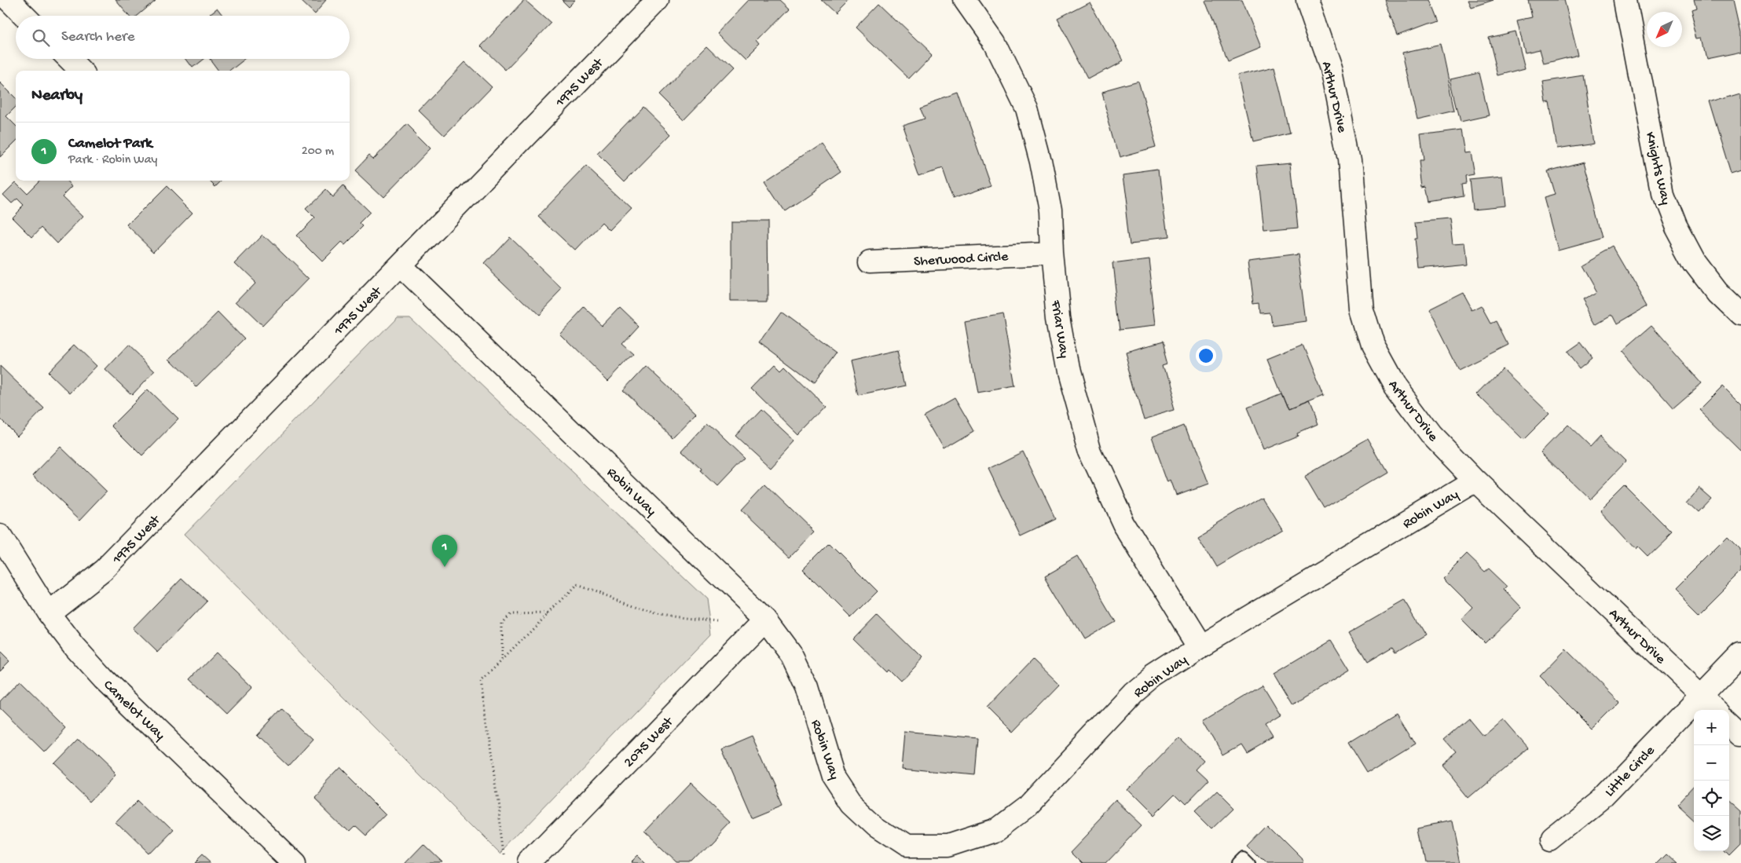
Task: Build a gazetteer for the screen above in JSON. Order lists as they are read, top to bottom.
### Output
{
  "streets": {
    "street": [
      "1975 West",
      "Arthur Drive",
      "Knights Way",
      "Sherwood Circle",
      "Friar Way",
      "Robin Way",
      "Camelot Way",
      "2075 West",
      "Little Circle"
    ]
  },
  "crossings": [
    ["1975 West", "Robin Way"],
    ["1975 West", "Camelot Way"],
    ["Arthur Drive", "Robin Way"],
    ["Arthur Drive", "Little Circle"],
    ["Sherwood Circle", "Friar Way"],
    ["Friar Way", "Robin Way"],
    ["Robin Way", "2075 West"]
  ],
  "north": "bottom left",
  "page": {
    "search": "Search here",
    "heading": "Nearby",
    "list": [
      {
        "mark": "1",
        "name": "Camelot Park",
        "note": "Park · Robin Way",
        "value": "200 m"
      }
    ],
    "pins": "1",
    "map_buttons": ["+", "−"]
  }
}
